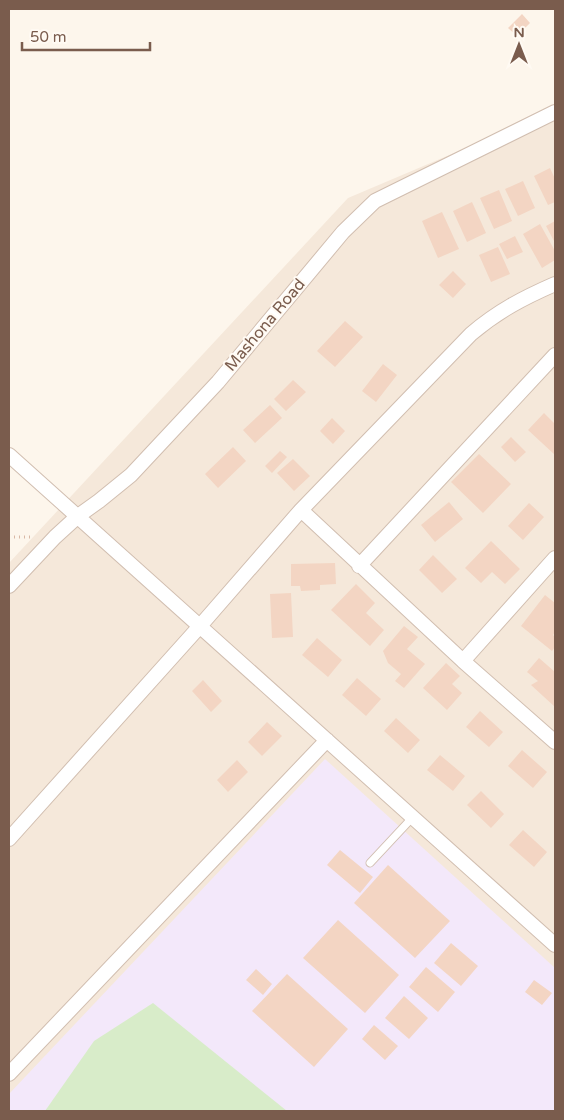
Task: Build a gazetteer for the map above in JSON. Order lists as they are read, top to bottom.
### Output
{
  "streets": {
    "street": ["Mashona Road"]
  },
  "scale_bar": "50 m",
  "north": "top"
}
